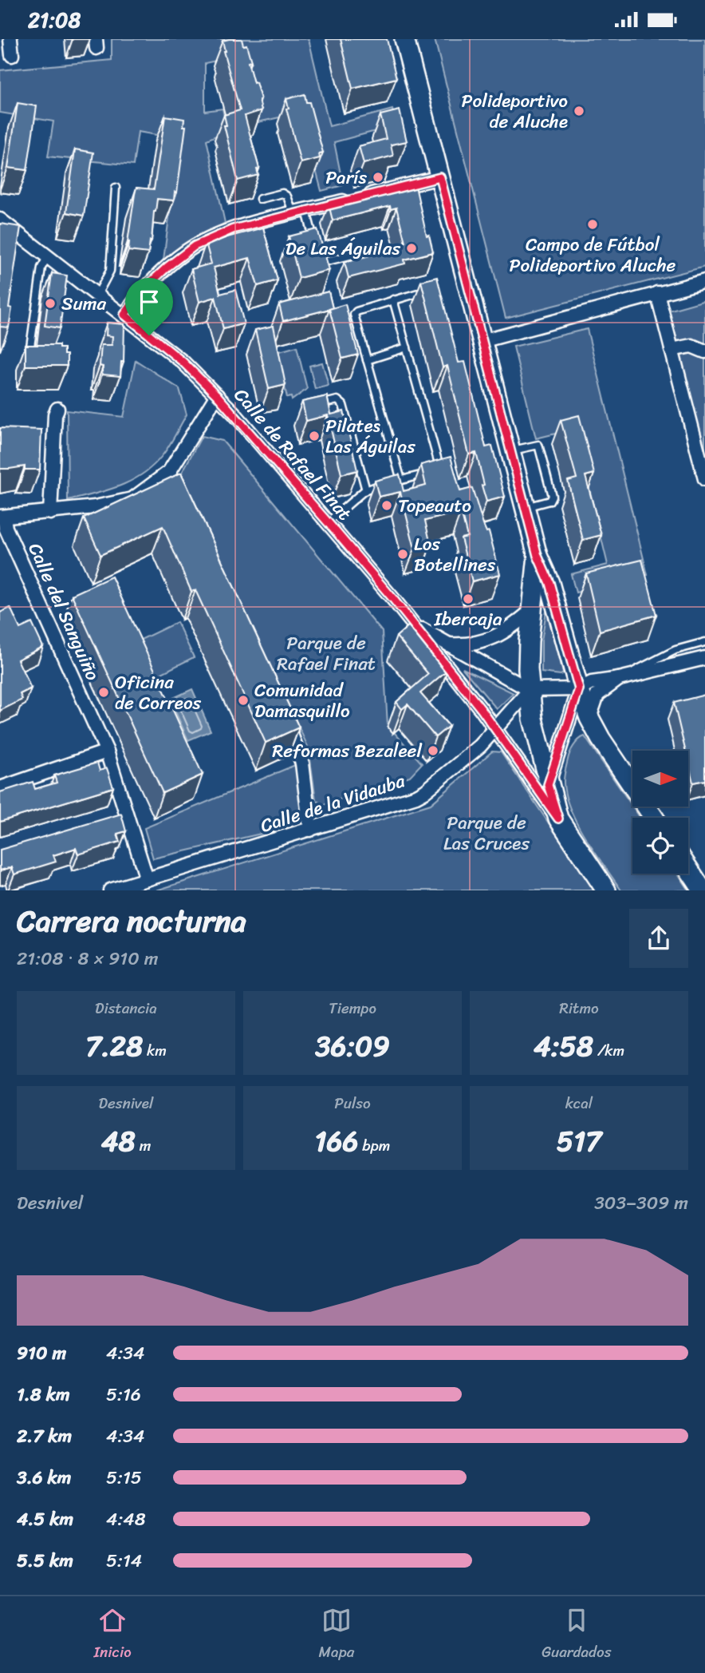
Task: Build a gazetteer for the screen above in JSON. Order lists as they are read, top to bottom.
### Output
{
  "streets": {
    "street": ["Calle de Rafael Finat", "Calle del Sanguiño", "Calle de la Vidauba"]
  },
  "crossings": [
    ["Calle de Rafael Finat", "Calle de la Vidauba"],
    ["Calle del Sanguiño", "Calle de la Vidauba"]
  ],
  "parks": ["Parque de Rafael Finat", "Parque de Las Cruces"],
  "places": [
    "Polideportivo de Aluche",
    "París",
    "Campo de Fútbol Polideportivo Aluche",
    "De Las Águilas",
    "Suma",
    "Pilates Las Águilas",
    "Topeauto",
    "Los Botellines",
    "Ibercaja",
    "Oficina de Correos",
    "Comunidad Damasquillo",
    "Reformas Bezaleel"
  ],
  "north": "right",
  "page": {
    "status": "21:08",
    "heading": ["Carrera nocturna", "21:08 · 8 × 910 m"],
    "stats": [
      ["Distancia", "7.28 km"],
      ["Tiempo", "36:09"],
      ["Ritmo", "4:58 /km"],
      ["Desnivel", "48 m"],
      ["Pulso", "166 bpm"],
      ["kcal", "517"]
    ],
    "chart": ["Desnivel", "303–309 m"],
    "list": [
      {
        "name": "910 m",
        "note": "4:34"
      },
      {
        "name": "1.8 km",
        "note": "5:16"
      },
      {
        "name": "2.7 km",
        "note": "4:34"
      },
      {
        "name": "3.6 km",
        "note": "5:15"
      },
      {
        "name": "4.5 km",
        "note": "4:48"
      },
      {
        "name": "5.5 km",
        "note": "5:14"
      }
    ],
    "tabs": ["Inicio", "Mapa", "Guardados"]
  }
}
